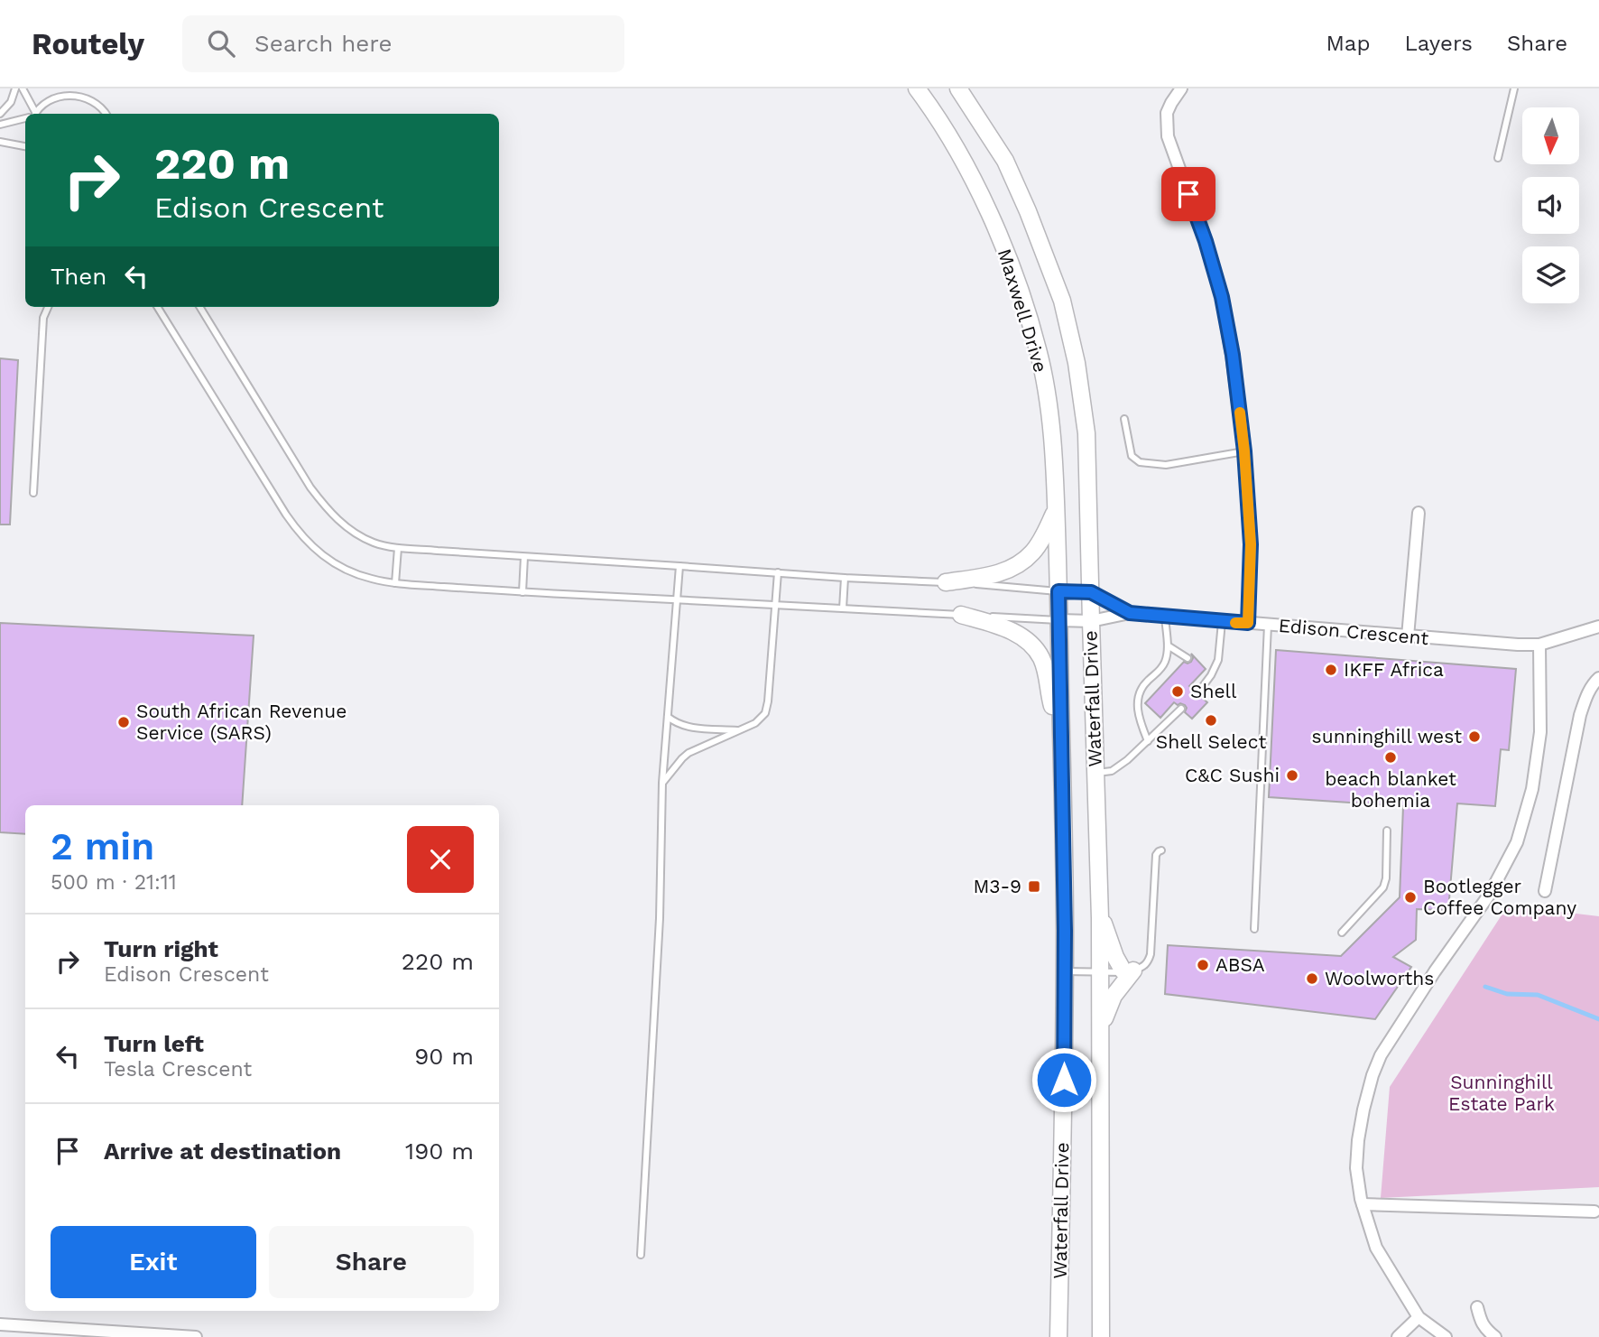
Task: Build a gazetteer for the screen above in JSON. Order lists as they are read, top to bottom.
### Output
{
  "streets": {
    "main road": ["Maxwell Drive", "Waterfall Drive"],
    "street": ["Edison Crescent"]
  },
  "crossings": [
    ["Maxwell Drive", "Edison Crescent"],
    ["Maxwell Drive", "Waterfall Drive"],
    ["Edison Crescent", "Waterfall Drive"]
  ],
  "parks": ["Sunninghill Estate Park"],
  "places": {
    "other": [
      "IKFF Africa",
      "Shell",
      "Shell Select",
      "South African Revenue Service (SARS)",
      "sunninghill west",
      "beach blanket bohemia",
      "C&C Sushi",
      "Bootlegger Coffee Company",
      "ABSA",
      "Woolworths"
    ],
    "transit": ["M3-9"]
  },
  "north": "bottom",
  "page": {
    "header": "Routely",
    "search": "Search here",
    "nav": ["Map", "Layers", "Share"],
    "turn": ["220 m", "Edison Crescent"],
    "then": "Then",
    "heading": ["2 min", "500 m · 21:11"],
    "list": [
      {
        "name": "Turn right",
        "note": "Edison Crescent",
        "value": "220 m"
      },
      {
        "name": "Turn left",
        "note": "Tesla Crescent",
        "value": "90 m"
      },
      {
        "name": "Arrive at destination",
        "value": "190 m"
      }
    ],
    "buttons": ["Exit", "Share"]
  }
}
